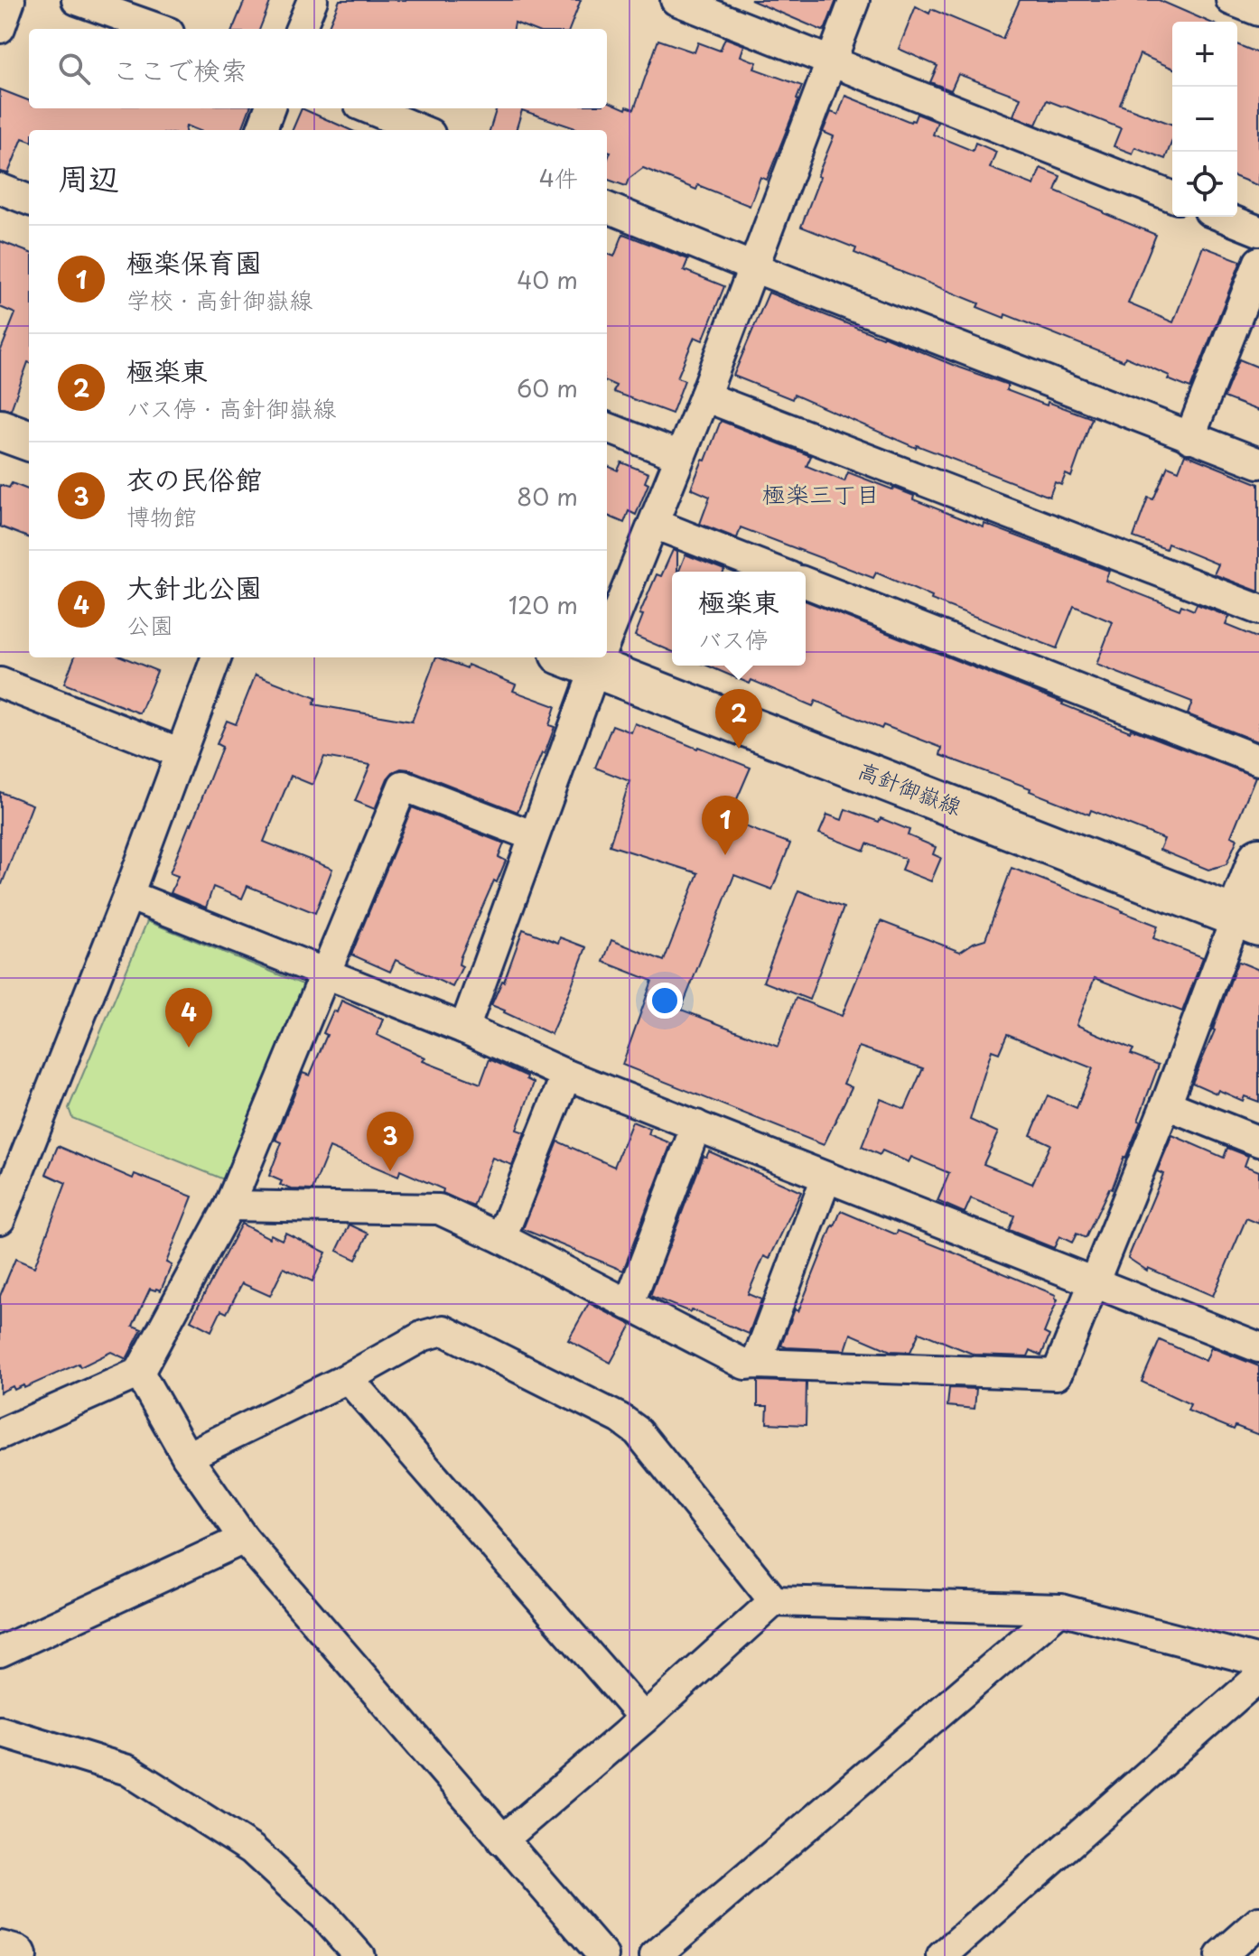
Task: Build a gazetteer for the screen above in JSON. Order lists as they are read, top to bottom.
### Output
{
  "streets": {
    "street": ["高針御嶽線"]
  },
  "districts": ["極楽三丁目"],
  "page": {
    "map_buttons": ["+", "−"],
    "search": "ここで検索",
    "heading": ["周辺", "4件"],
    "list": [
      {
        "mark": "1",
        "name": "極楽保育園",
        "note": "学校 · 高針御嶽線",
        "value": "40 m"
      },
      {
        "mark": "2",
        "name": "極楽東",
        "note": "バス停 · 高針御嶽線",
        "value": "60 m"
      },
      {
        "mark": "3",
        "name": "衣の民俗館",
        "note": "博物館",
        "value": "80 m"
      },
      {
        "mark": "4",
        "name": "大針北公園",
        "note": "公園",
        "value": "120 m"
      }
    ],
    "popup": ["極楽東", "バス停"],
    "pins": [
      "2",
      "1",
      "4",
      "3"
    ]
  }
}
